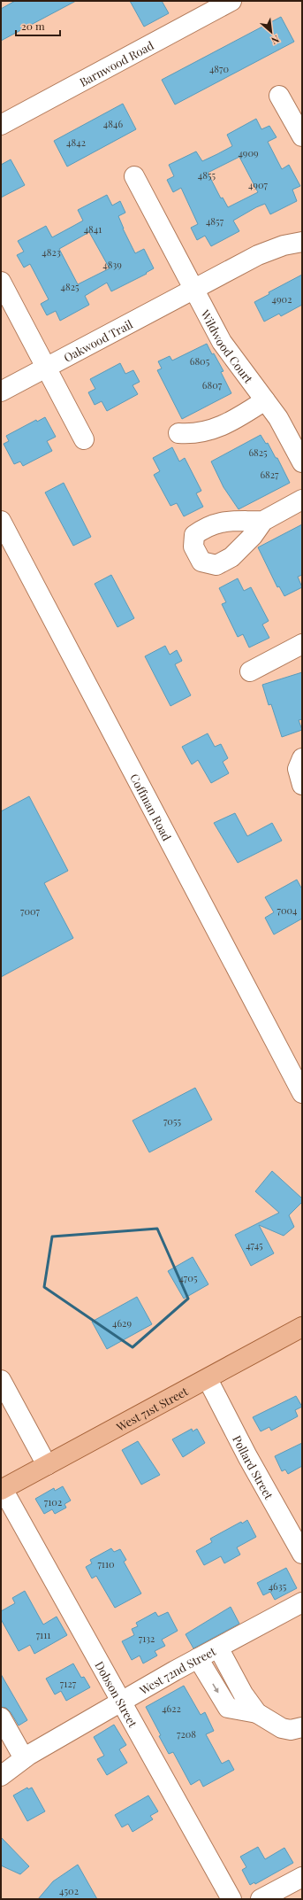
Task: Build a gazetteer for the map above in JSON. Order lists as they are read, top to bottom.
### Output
{
  "streets": {
    "main road": ["West 71st Street"],
    "street": [
      "Barnwood Road",
      "Oakwood Trail",
      "Wildwood Court",
      "Coffman Road",
      "Pollard Street",
      "West 72nd Street",
      "Dobson Street"
    ]
  },
  "crossings": [
    ["Oakwood Trail", "Wildwood Court"],
    ["West 71st Street", "Pollard Street"],
    ["West 71st Street", "Dobson Street"],
    ["West 72nd Street", "Dobson Street"]
  ],
  "house_numbers": [
    "4870",
    "4846",
    "4842",
    "4909",
    "4855",
    "4907",
    "4857",
    "4841",
    "4823",
    "4839",
    "4825",
    "4902",
    "6805",
    "6807",
    "6825",
    "6827",
    "7004",
    "7007",
    "7055",
    "4745",
    "4705",
    "4629",
    "7102",
    "7110",
    "4635",
    "7111",
    "7132",
    "7127",
    "4622",
    "7208",
    "4502"
  ],
  "scale_bar": "20 m",
  "north": "bottom right"
}
